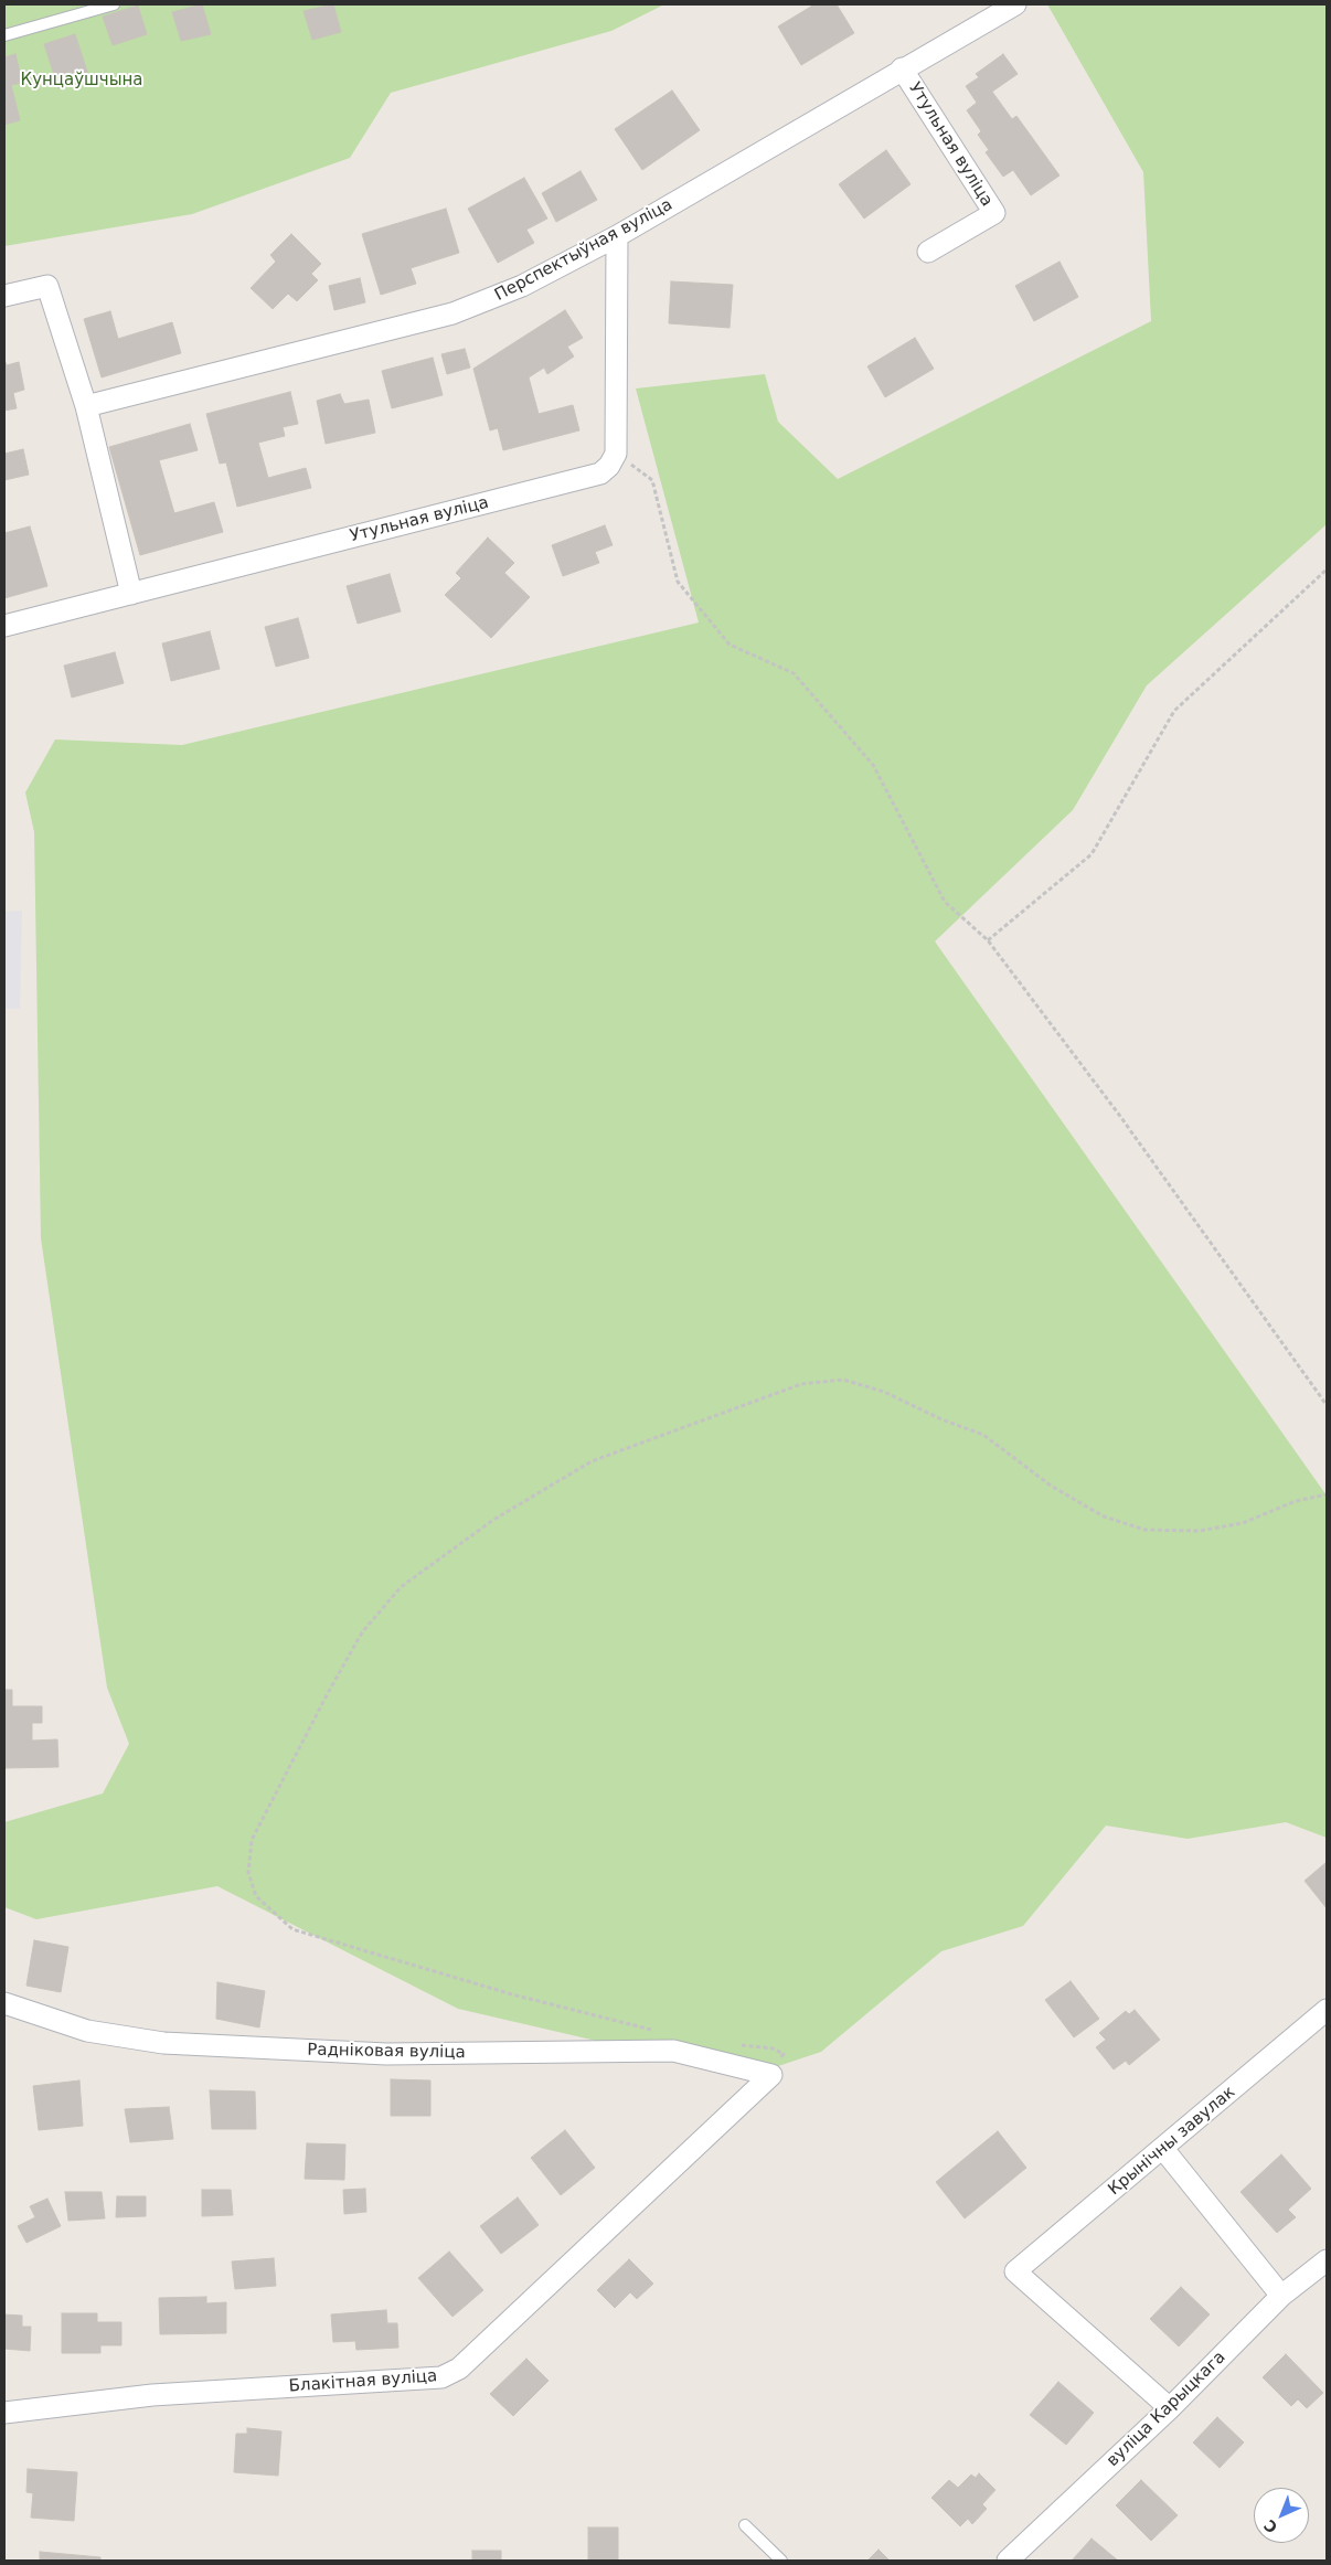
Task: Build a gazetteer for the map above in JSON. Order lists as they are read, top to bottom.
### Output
{
  "streets": {
    "street": [
      "Утульная вуліца",
      "Перспектыўная вуліца",
      "Радніковая вуліца",
      "Крынічны завулак",
      "Блакітная вуліца",
      "вуліца Карыцкага"
    ]
  },
  "crossings": [
    ["Утульная вуліца", "Перспектыўная вуліца"],
    ["Радніковая вуліца", "Блакітная вуліца"],
    ["Крынічны завулак", "вуліца Карыцкага"]
  ],
  "parks": ["Кунцаўшчына"],
  "north": "bottom left"
}
